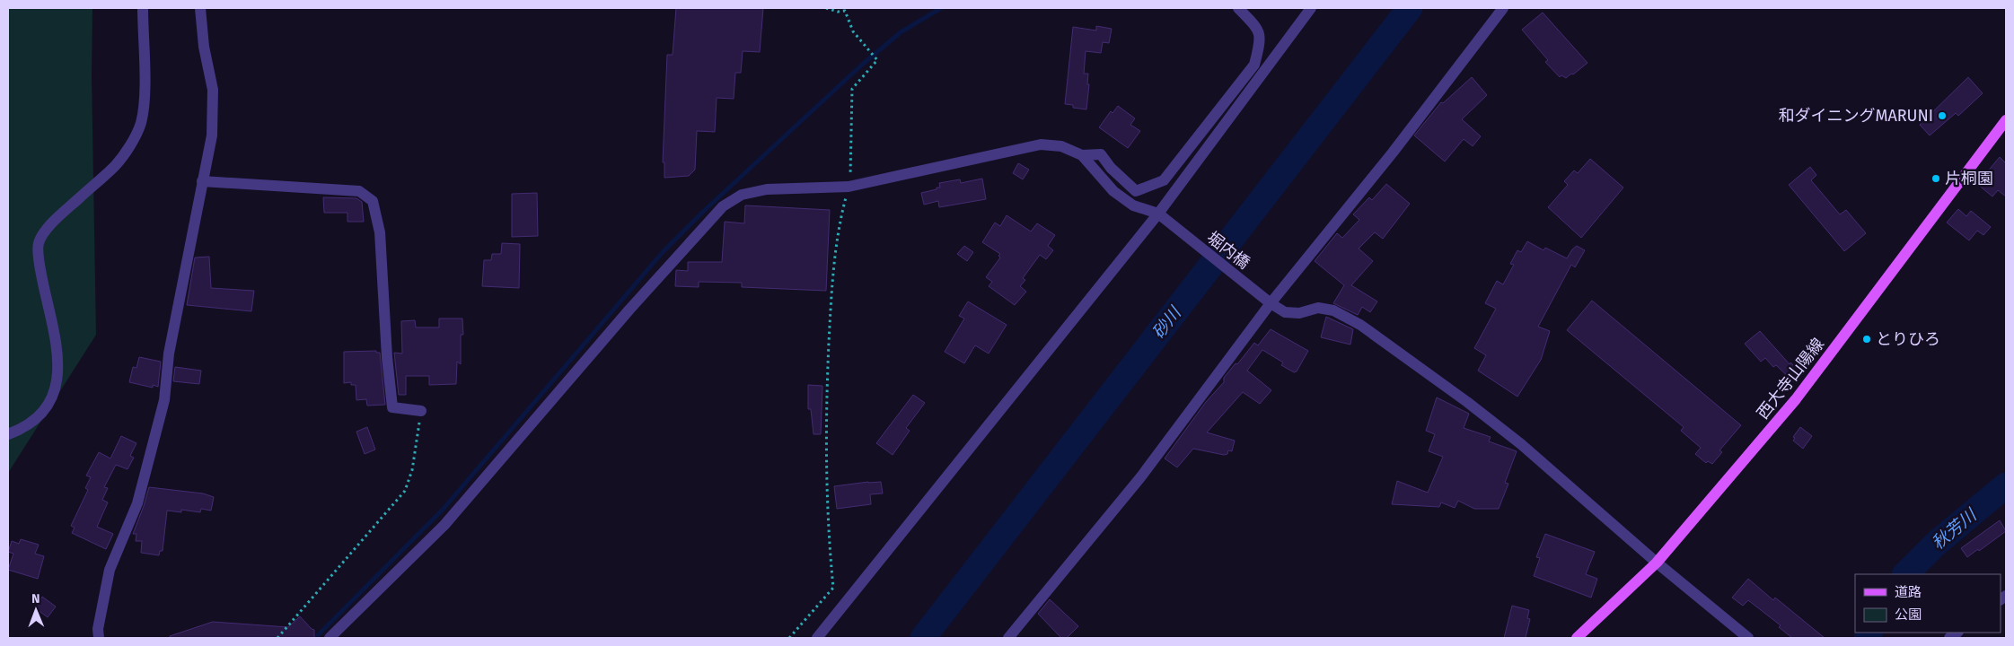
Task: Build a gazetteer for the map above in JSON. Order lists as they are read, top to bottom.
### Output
{
  "streets": {
    "main road": ["西大寺山陽線"],
    "street": ["堀内橋"]
  },
  "crossings": [
    ["堀内橋", "西大寺山陽線"]
  ],
  "water": ["砂川", "秋芳川"],
  "places": ["和ダイニングMARUNI", "片桐園", "とりひろ"],
  "legend": ["道路", "公園"],
  "north": "top"
}
